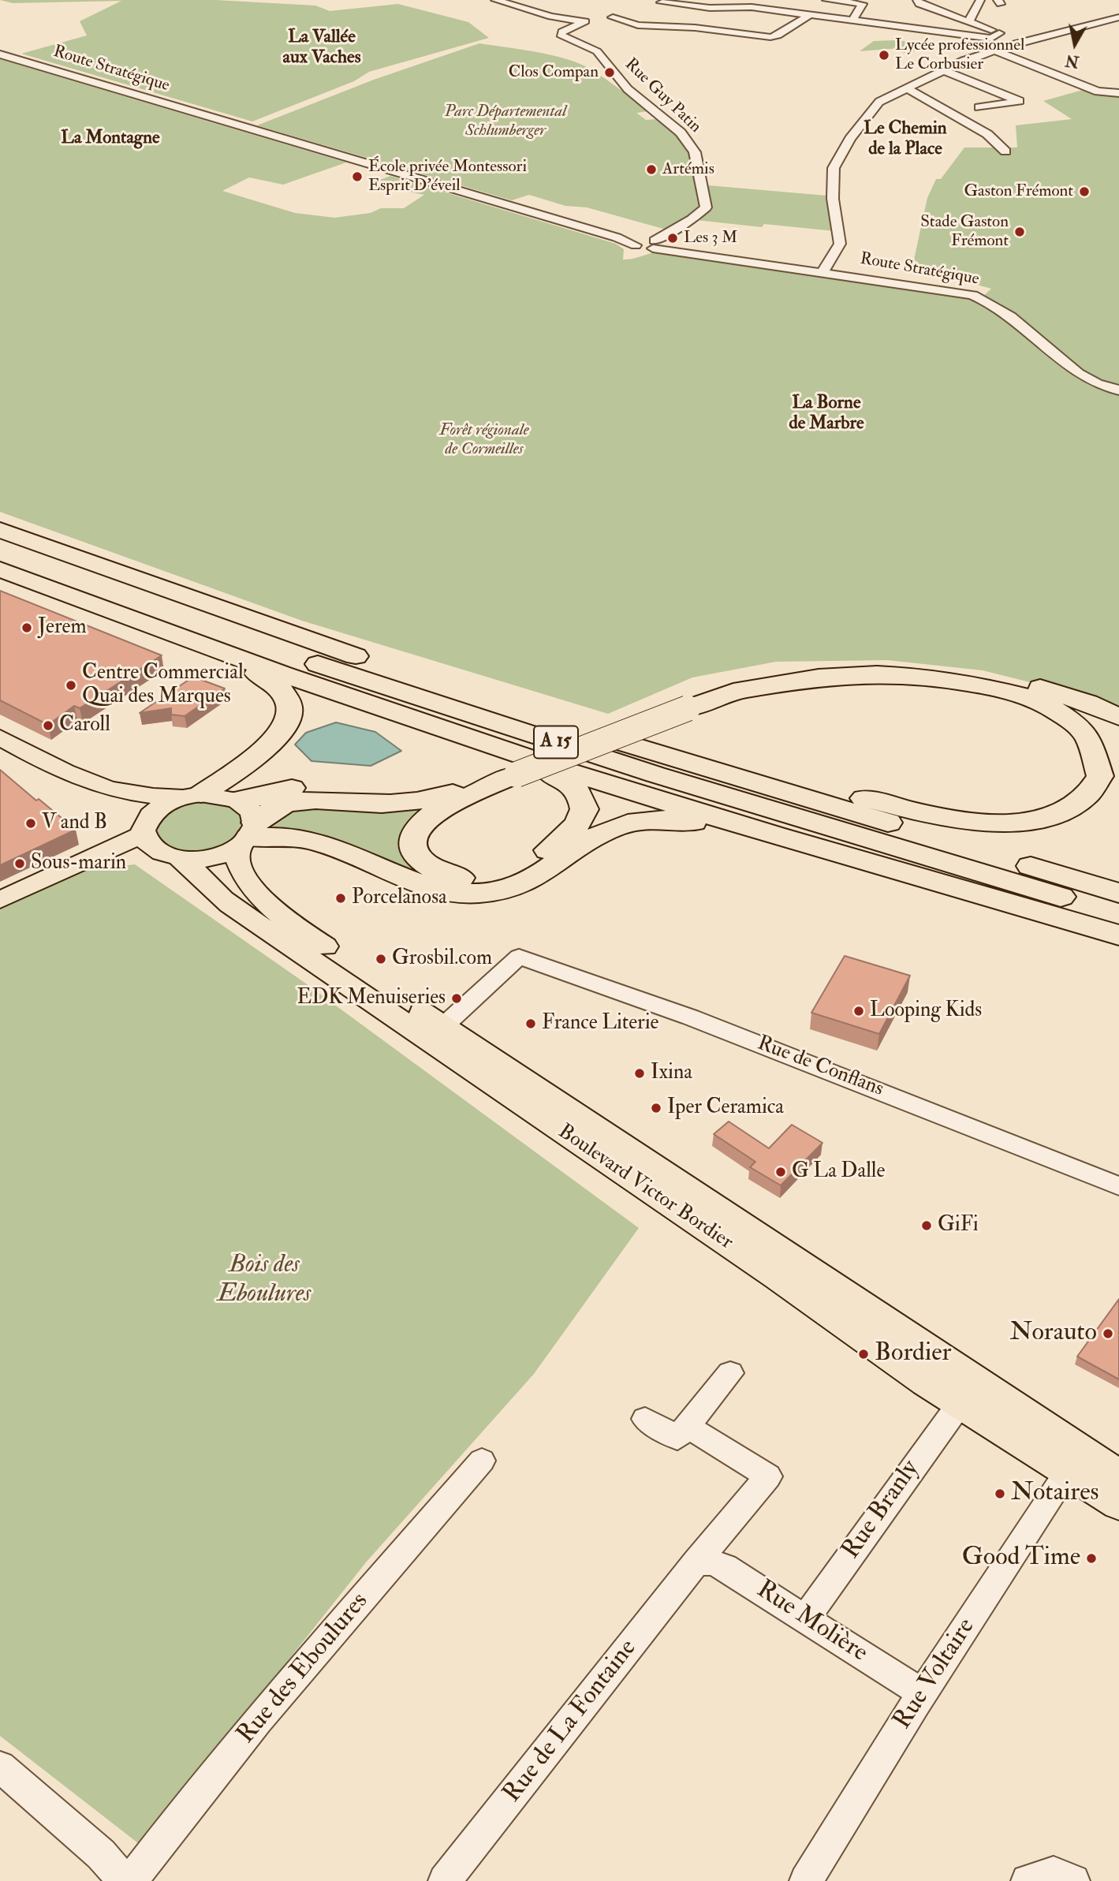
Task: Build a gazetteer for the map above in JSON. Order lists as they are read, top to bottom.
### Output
{
  "streets": {
    "highway": ["A 15"],
    "main road": ["Boulevard Victor Bordier"],
    "street": [
      "Route Stratégique",
      "Rue Guy Patin",
      "Rue de Conflans",
      "Rue Branly",
      "Rue Molière",
      "Rue des Eboulures",
      "Rue Voltaire",
      "Rue de La Fontaine"
    ]
  },
  "crossings": [
    ["Route Stratégique", "Rue Guy Patin"],
    ["Rue de Conflans", "Boulevard Victor Bordier"],
    ["Boulevard Victor Bordier", "Rue Branly"],
    ["Boulevard Victor Bordier", "Rue Voltaire"],
    ["Rue Branly", "Rue Molière"],
    ["Rue Molière", "Rue Voltaire"],
    ["Rue Molière", "Rue de La Fontaine"]
  ],
  "districts": [
    "La Vallée aux Vaches",
    "Le Chemin de la Place",
    "La Montagne",
    "La Borne de Marbre"
  ],
  "parks": ["Parc Départemental Schlumberger", "Forêt régionale de Cormeilles", "Bois des Eboulures"],
  "places": [
    "Lycée professionnel Le Corbusier",
    "Clos Compan",
    "Artémis",
    "École privée Montessori Esprit D'éveil",
    "Gaston Frémont",
    "Stade Gaston Frémont",
    "Les 3 M",
    "Jerem",
    "Centre Commercial Quai des Marques",
    "Caroll",
    "V and B",
    "Sous-marin",
    "Porcelanosa",
    "Grosbil.com",
    "EDK Menuiseries",
    "Looping Kids",
    "France Literie",
    "Ixina",
    "Iper Ceramica",
    "G La Dalle",
    "GiFi",
    "Norauto",
    "Bordier",
    "Notaires",
    "Good Time"
  ],
  "north": "bottom"
}
